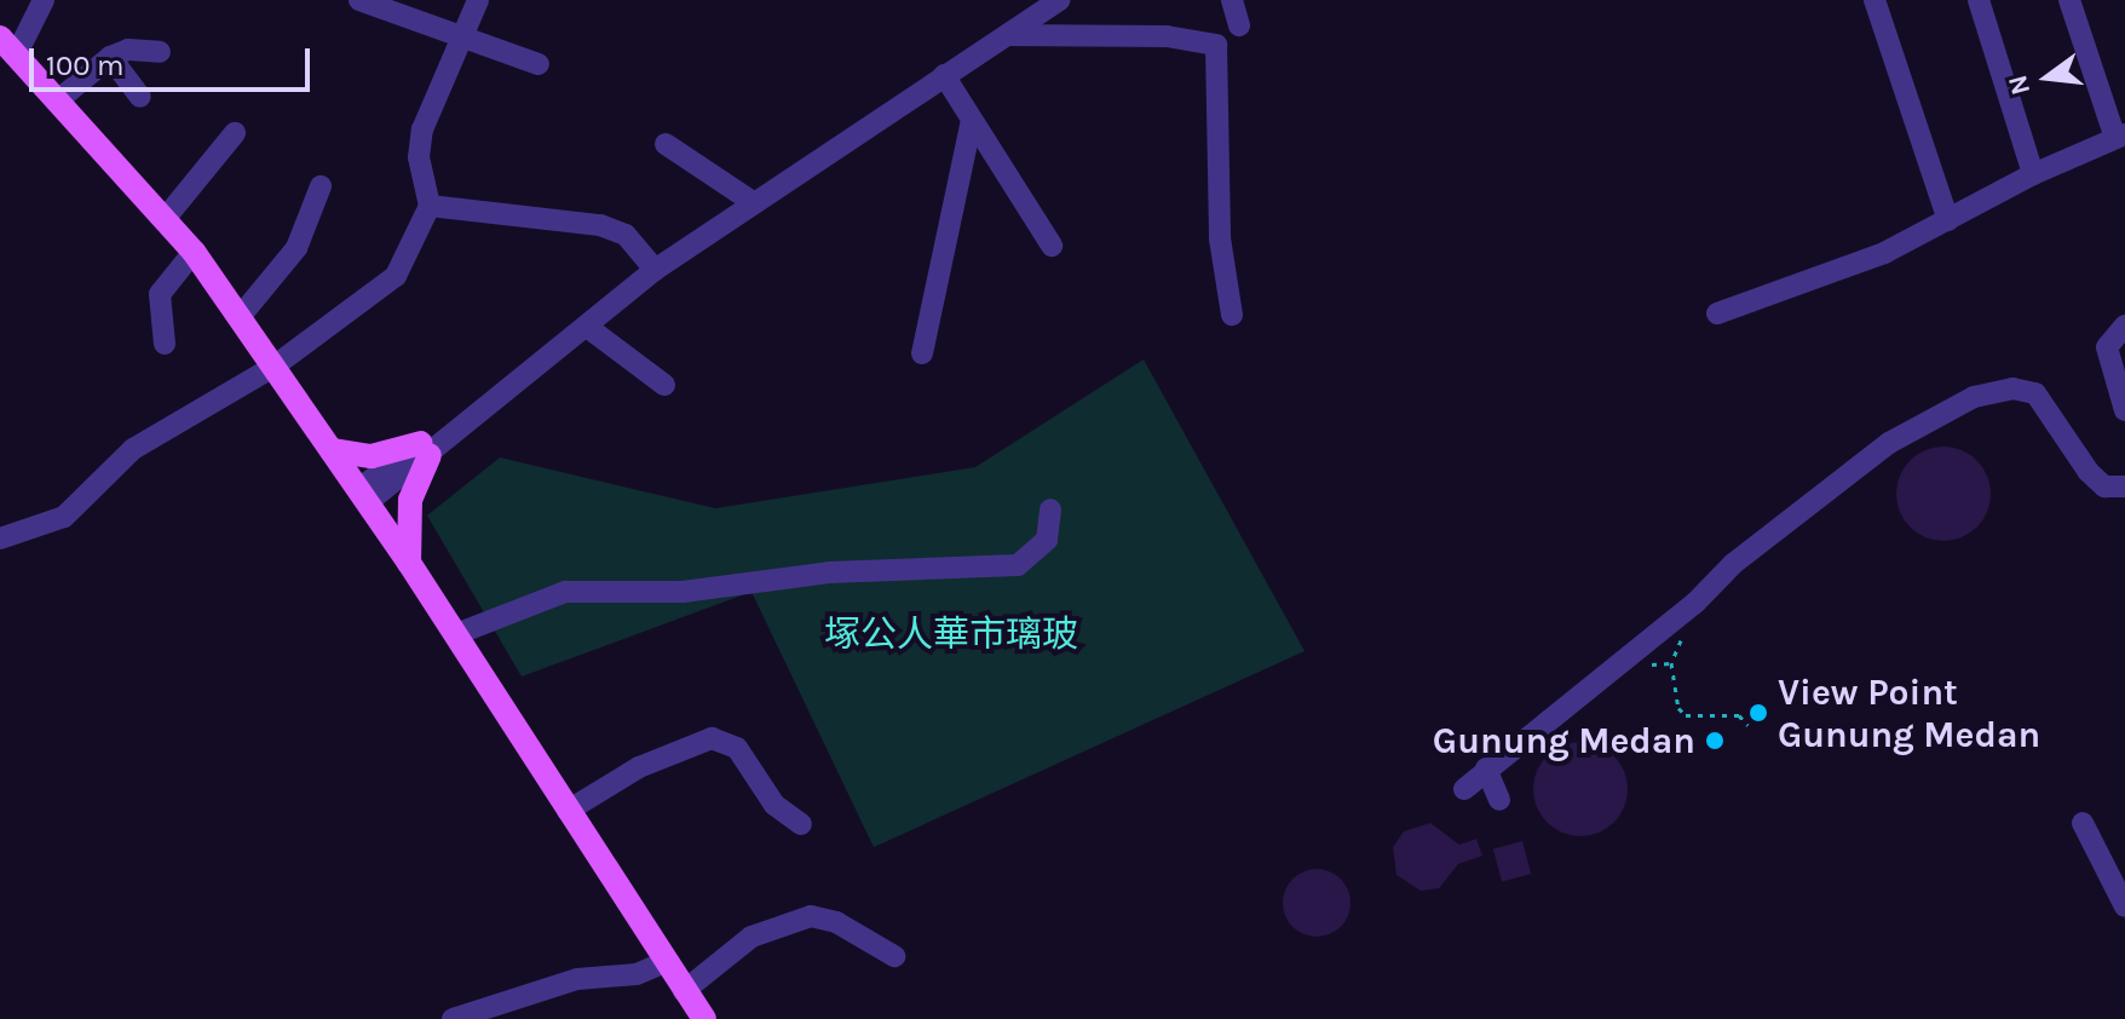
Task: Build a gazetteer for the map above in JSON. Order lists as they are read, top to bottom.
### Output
{
  "parks": ["塚公人華市璃玻"],
  "places": ["View Point Gunung Medan", "Gunung Medan"],
  "scale_bar": "100 m",
  "north": "left"
}
